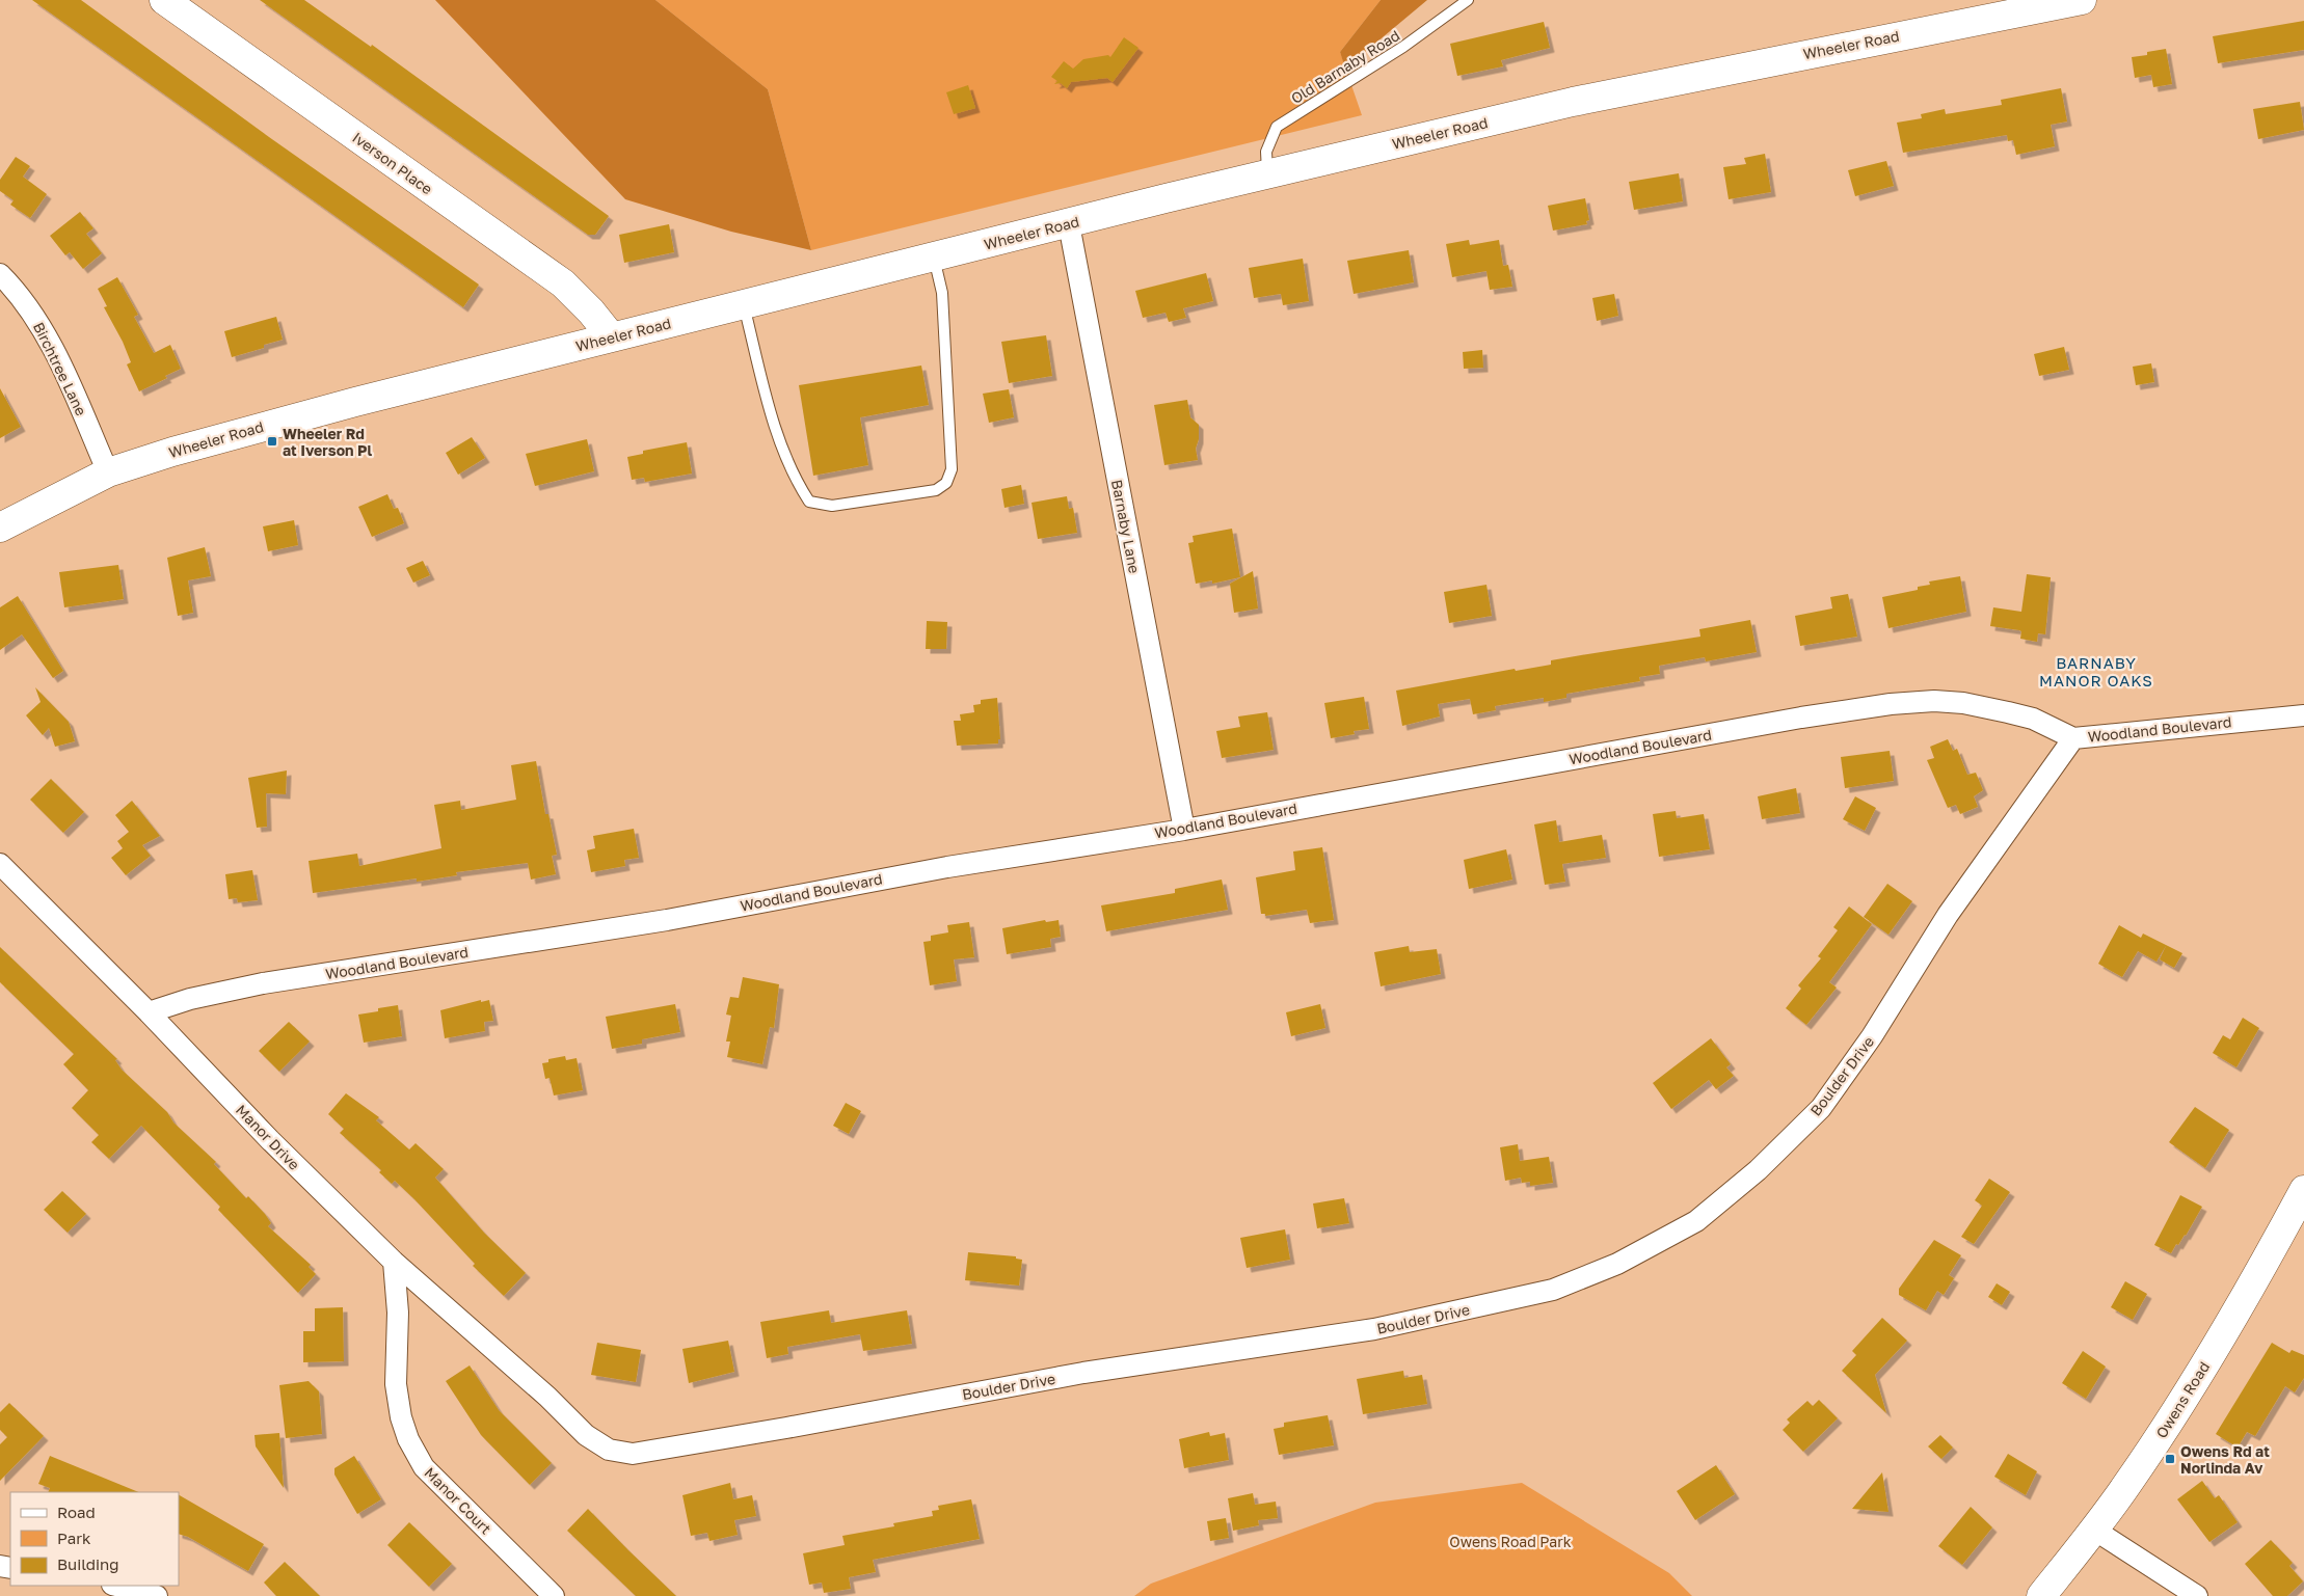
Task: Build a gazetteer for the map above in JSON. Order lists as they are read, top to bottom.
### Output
{
  "streets": {
    "main road": ["Wheeler Road", "Iverson Place", "Owens Road"],
    "street": [
      "Birchtree Lane",
      "Barnaby Lane",
      "Woodland Boulevard",
      "Boulder Drive",
      "Manor Drive",
      "Manor Court"
    ],
    "lane": ["Old Barnaby Road"]
  },
  "crossings": [
    ["Wheeler Road", "Old Barnaby Road"],
    ["Wheeler Road", "Iverson Place"],
    ["Wheeler Road", "Birchtree Lane"],
    ["Wheeler Road", "Barnaby Lane"],
    ["Barnaby Lane", "Woodland Boulevard"],
    ["Woodland Boulevard", "Boulder Drive"],
    ["Woodland Boulevard", "Manor Drive"],
    ["Boulder Drive", "Manor Drive"],
    ["Manor Drive", "Manor Court"]
  ],
  "districts": ["BARNABY MANOR OAKS"],
  "parks": ["Owens Road Park"],
  "places": {
    "transit": ["Wheeler Rd at Iverson Pl", "Owens Rd at Norlinda Av"]
  },
  "legend": ["Road", "Park", "Building"]
}
